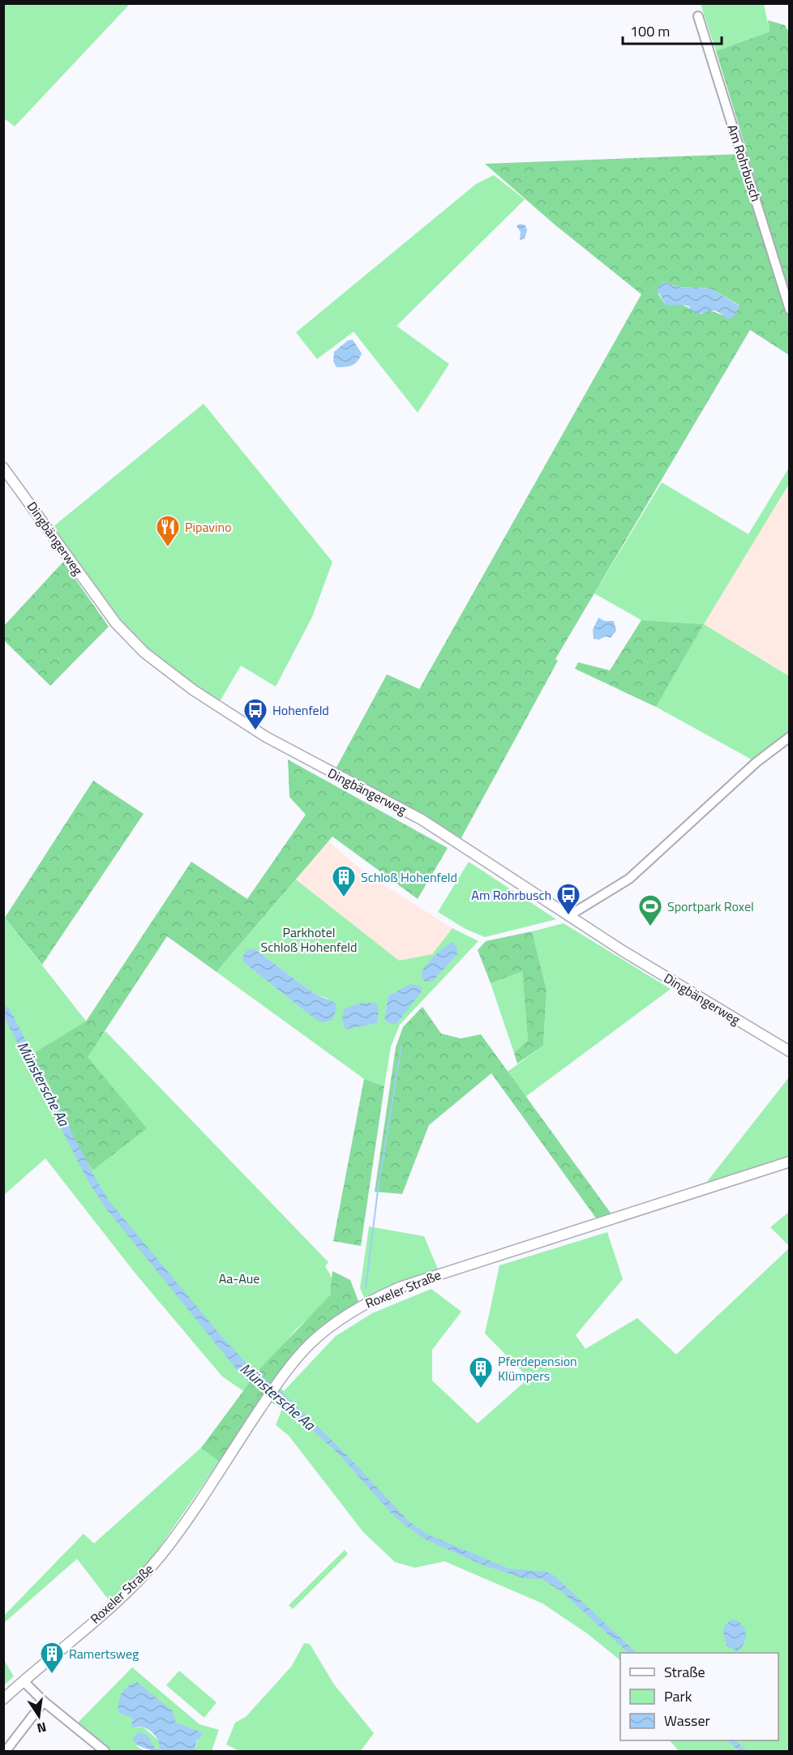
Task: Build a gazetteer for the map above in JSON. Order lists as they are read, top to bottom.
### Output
{
  "streets": {
    "main road": ["Dingbängerweg", "Roxeler Straße"],
    "street": ["Am Rohrbusch"]
  },
  "water": ["Münstersche Aa"],
  "parks": ["Parkhotel Schloß Hohenfeld", "Aa-Aue"],
  "places": {
    "restaurant": ["Pipavino"],
    "bus stop": ["Hohenfeld", "Am Rohrbusch"],
    "building": ["Schloß Hohenfeld", "Pferdepension Klümpers", "Ramertsweg"],
    "sports": ["Sportpark Roxel"]
  },
  "legend": ["Straße", "Park", "Wasser"],
  "scale_bar": "100 m",
  "north": "bottom"
}
